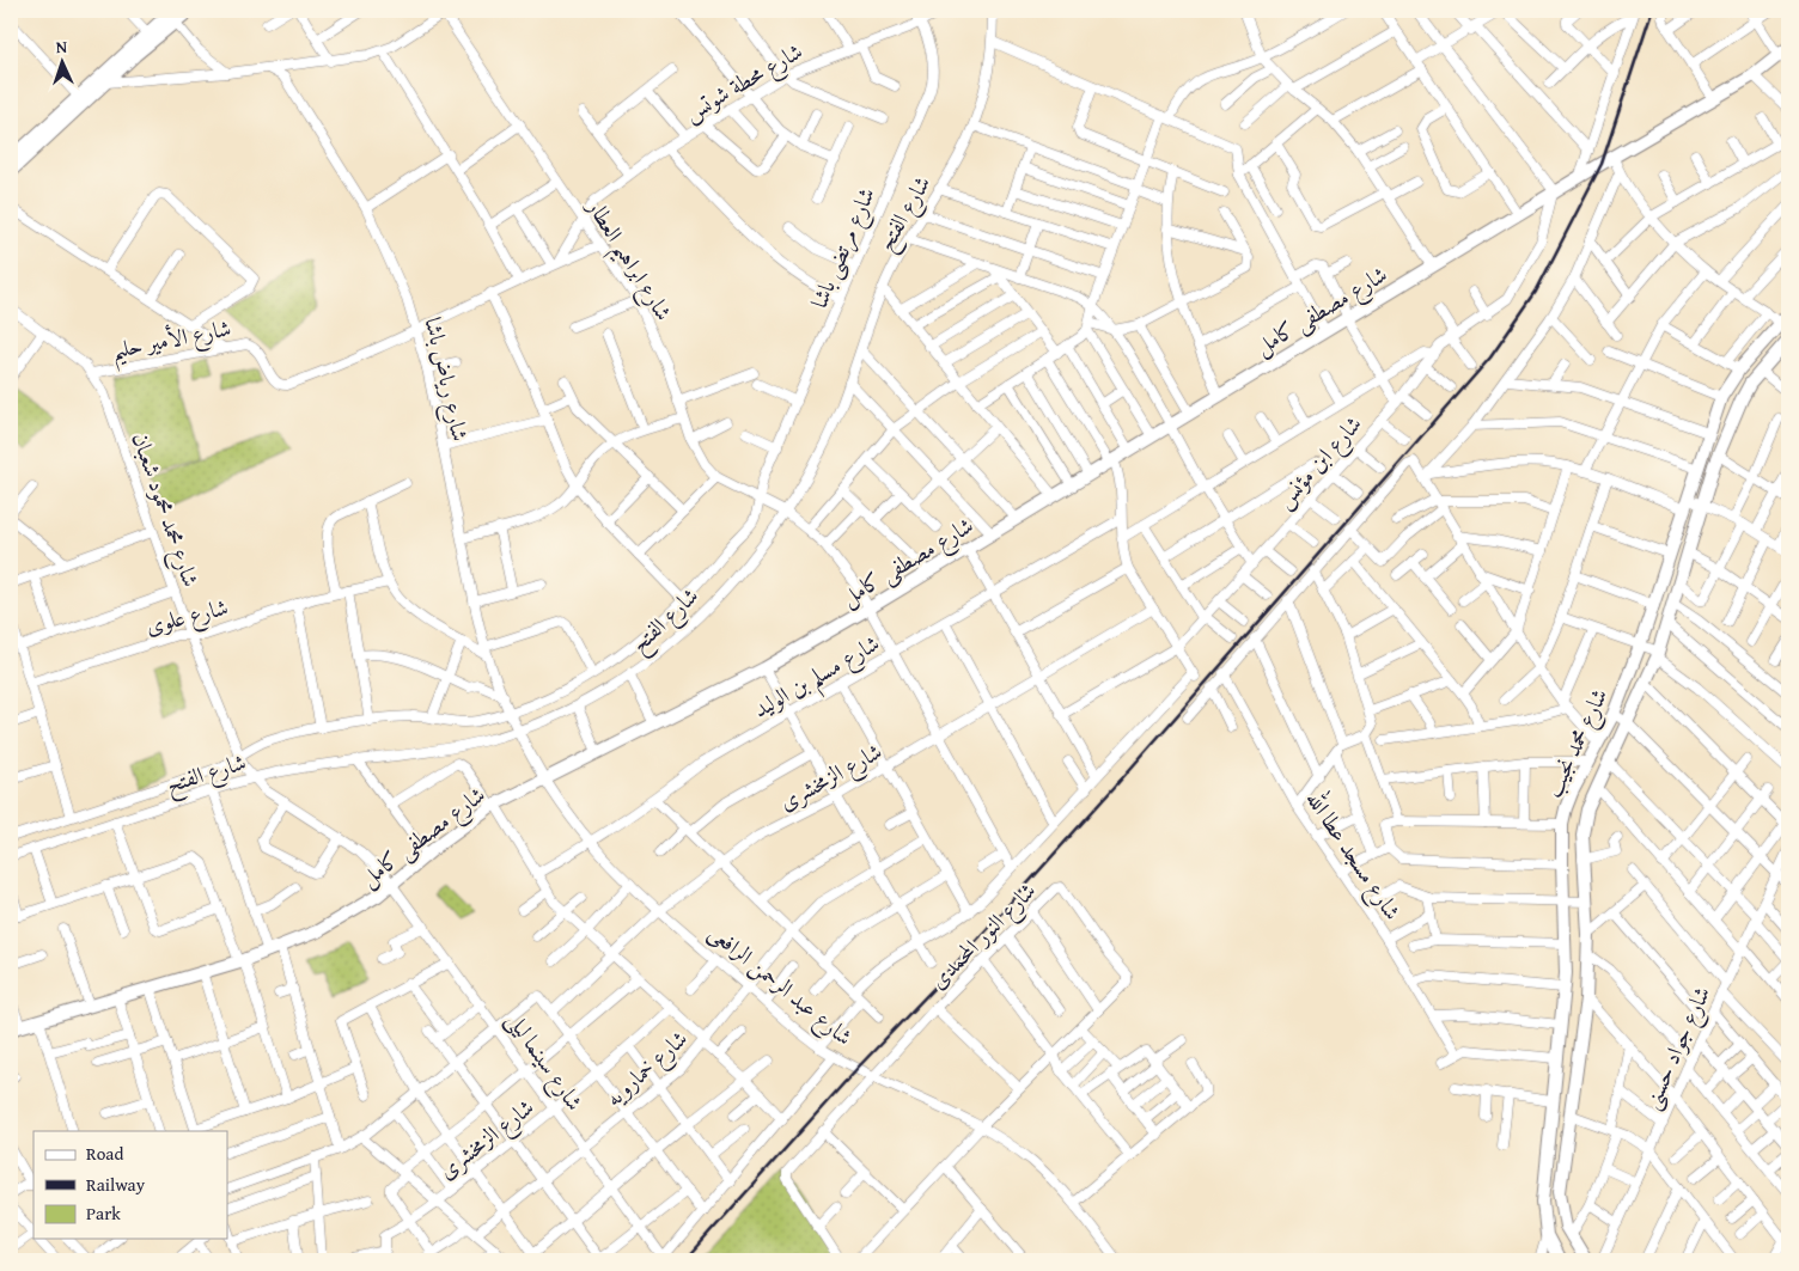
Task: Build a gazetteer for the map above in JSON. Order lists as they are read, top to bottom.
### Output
{
  "streets": {
    "main road": ["شارع مصطفى كامل", "شارع محمد نجيب"],
    "street": [
      "شارع محطة شوتس",
      "شارع الفتح",
      "شارع مرتضى باشا",
      "شارع ابراهيم العطار",
      "شارع الأمير حليم",
      "شارع رياض باشا",
      "شارع ابن مؤنس",
      "شارع محمد محمود شعبان",
      "شارع علوى",
      "شارع مسلم بن الوليد",
      "شارع الزمخشرى",
      "شارع مسجد عطا الله",
      "شارع النور المحمدى",
      "شارع عبد الرحمن الرافعى",
      "شارع جواد حسنى",
      "شارع سينما ليلى",
      "شارع خمارويه"
    ]
  },
  "crossings": [
    ["شارع محطة شوتس", "شارع مرتضى باشا"],
    ["شارع محطة شوتس", "شارع ابراهيم العطار"],
    ["شارع محطة شوتس", "شارع الأمير حليم"],
    ["شارع الفتح", "شارع مرتضى باشا"],
    ["شارع الفتح", "شارع ابراهيم العطار"],
    ["شارع الفتح", "شارع رياض باشا"],
    ["شارع الفتح", "شارع محمد محمود شعبان"],
    ["شارع الفتح", "شارع عبد الرحمن الرافعى"],
    ["شارع الفتح", "شارع سينما ليلى"],
    ["شارع مرتضى باشا", "شارع ابراهيم العطار"],
    ["شارع ابراهيم العطار", "شارع مصطفى كامل"],
    ["شارع ابراهيم العطار", "شارع الأمير حليم"],
    ["شارع ابراهيم العطار", "شارع مسلم بن الوليد"],
    ["شارع ابراهيم العطار", "شارع الزمخشرى"],
    ["شارع مصطفى كامل", "شارع ابن مؤنس"],
    ["شارع مصطفى كامل", "شارع عبد الرحمن الرافعى"],
    ["شارع مصطفى كامل", "شارع سينما ليلى"],
    ["شارع الأمير حليم", "شارع رياض باشا"],
    ["شارع الأمير حليم", "شارع محمد محمود شعبان"],
    ["شارع رياض باشا", "شارع عبد الرحمن الرافعى"],
    ["شارع محمد محمود شعبان", "شارع علوى"],
    ["شارع محمد محمود شعبان", "شارع سينما ليلى"],
    ["شارع مسلم بن الوليد", "شارع عبد الرحمن الرافعى"],
    ["شارع الزمخشرى", "شارع عبد الرحمن الرافعى"],
    ["شارع الزمخشرى", "شارع سينما ليلى"],
    ["شارع النور المحمدى", "شارع عبد الرحمن الرافعى"],
    ["شارع عبد الرحمن الرافعى", "شارع خمارويه"],
    ["شارع سينما ليلى", "شارع خمارويه"]
  ],
  "legend": ["Road", "Railway", "Park"],
  "north": "top"
}
